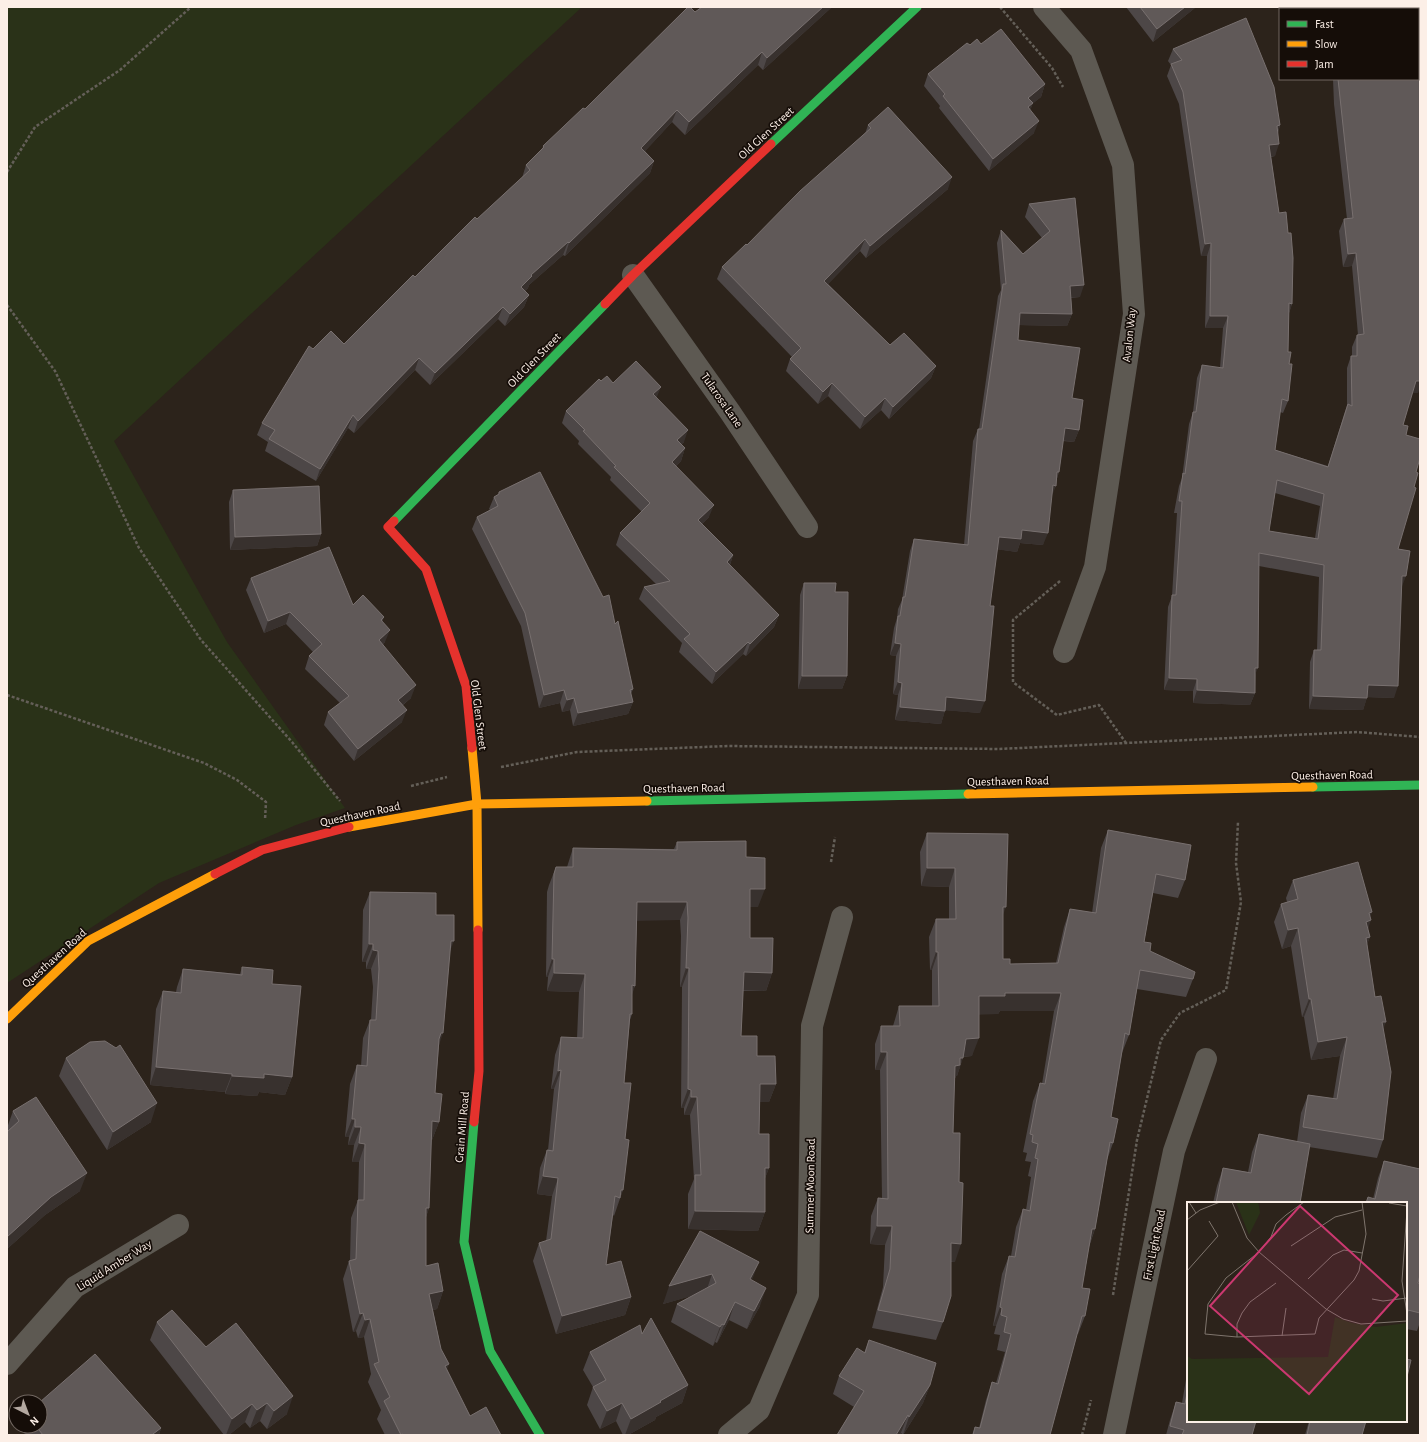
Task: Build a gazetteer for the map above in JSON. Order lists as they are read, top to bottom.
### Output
{
  "streets": {
    "street": [
      "Old Glen Street",
      "Avalon Way",
      "Tularosa Lane",
      "Questhaven Road",
      "Grain Mill Road",
      "Summer Moon Road",
      "First Light Road",
      "Liquid Amber Way"
    ]
  },
  "crossings": [
    ["Old Glen Street", "Tularosa Lane"],
    ["Old Glen Street", "Questhaven Road"],
    ["Old Glen Street", "Grain Mill Road"],
    ["Questhaven Road", "Grain Mill Road"]
  ],
  "legend": ["Fast", "Slow", "Jam"],
  "north": "bottom right"
}
